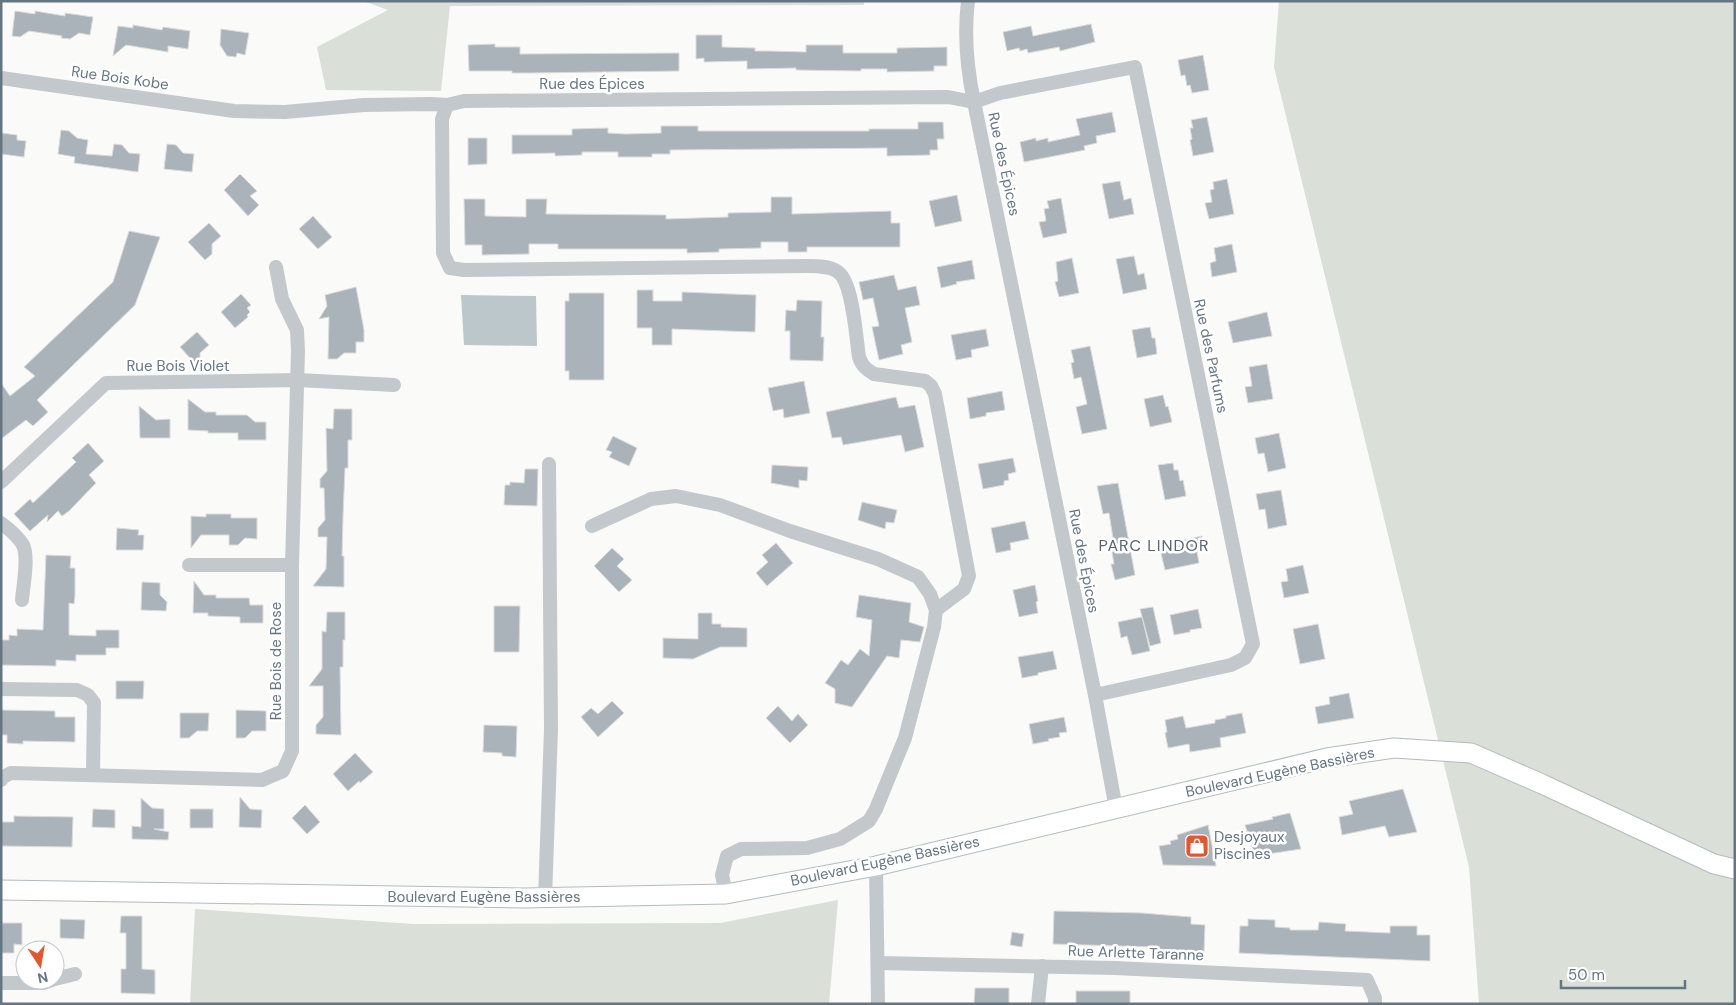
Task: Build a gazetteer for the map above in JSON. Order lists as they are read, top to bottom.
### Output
{
  "streets": {
    "street": [
      "Rue Bois Kobe",
      "Rue des Épices",
      "Rue des Parfums",
      "Rue Bois Violet",
      "Rue Bois de Rose",
      "Boulevard Eugène Bassières",
      "Rue Arlette Taranne"
    ]
  },
  "crossings": [
    ["Rue Bois Kobe", "Rue des Épices"],
    ["Rue des Épices", "Rue des Parfums"],
    ["Rue des Épices", "Boulevard Eugène Bassières"],
    ["Rue Bois Violet", "Rue Bois de Rose"]
  ],
  "districts": ["PARC LINDOR"],
  "places": {
    "shop": ["Desjoyaux Piscines"]
  },
  "scale_bar": "50 m",
  "north": "bottom"
}
